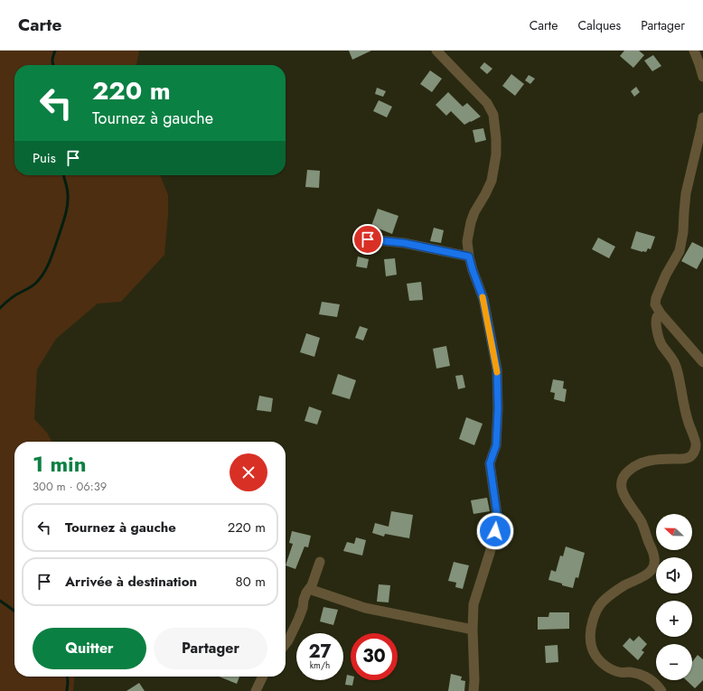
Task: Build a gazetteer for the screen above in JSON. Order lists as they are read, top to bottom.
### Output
{
  "north": "left",
  "page": {
    "header": "Carte",
    "nav": ["Carte", "Calques", "Partager"],
    "turn": ["220 m", "Tournez à gauche"],
    "then": "Puis",
    "heading": ["1 min", "300 m · 06:39"],
    "list": [
      {
        "name": "Tournez à gauche",
        "value": "220 m"
      },
      {
        "name": "Arrivée à destination",
        "value": "80 m"
      }
    ],
    "map_buttons": ["+", "−"],
    "buttons": ["Quitter", "Partager"],
    "speed": "27 km/h",
    "limit": "30"
  }
}
